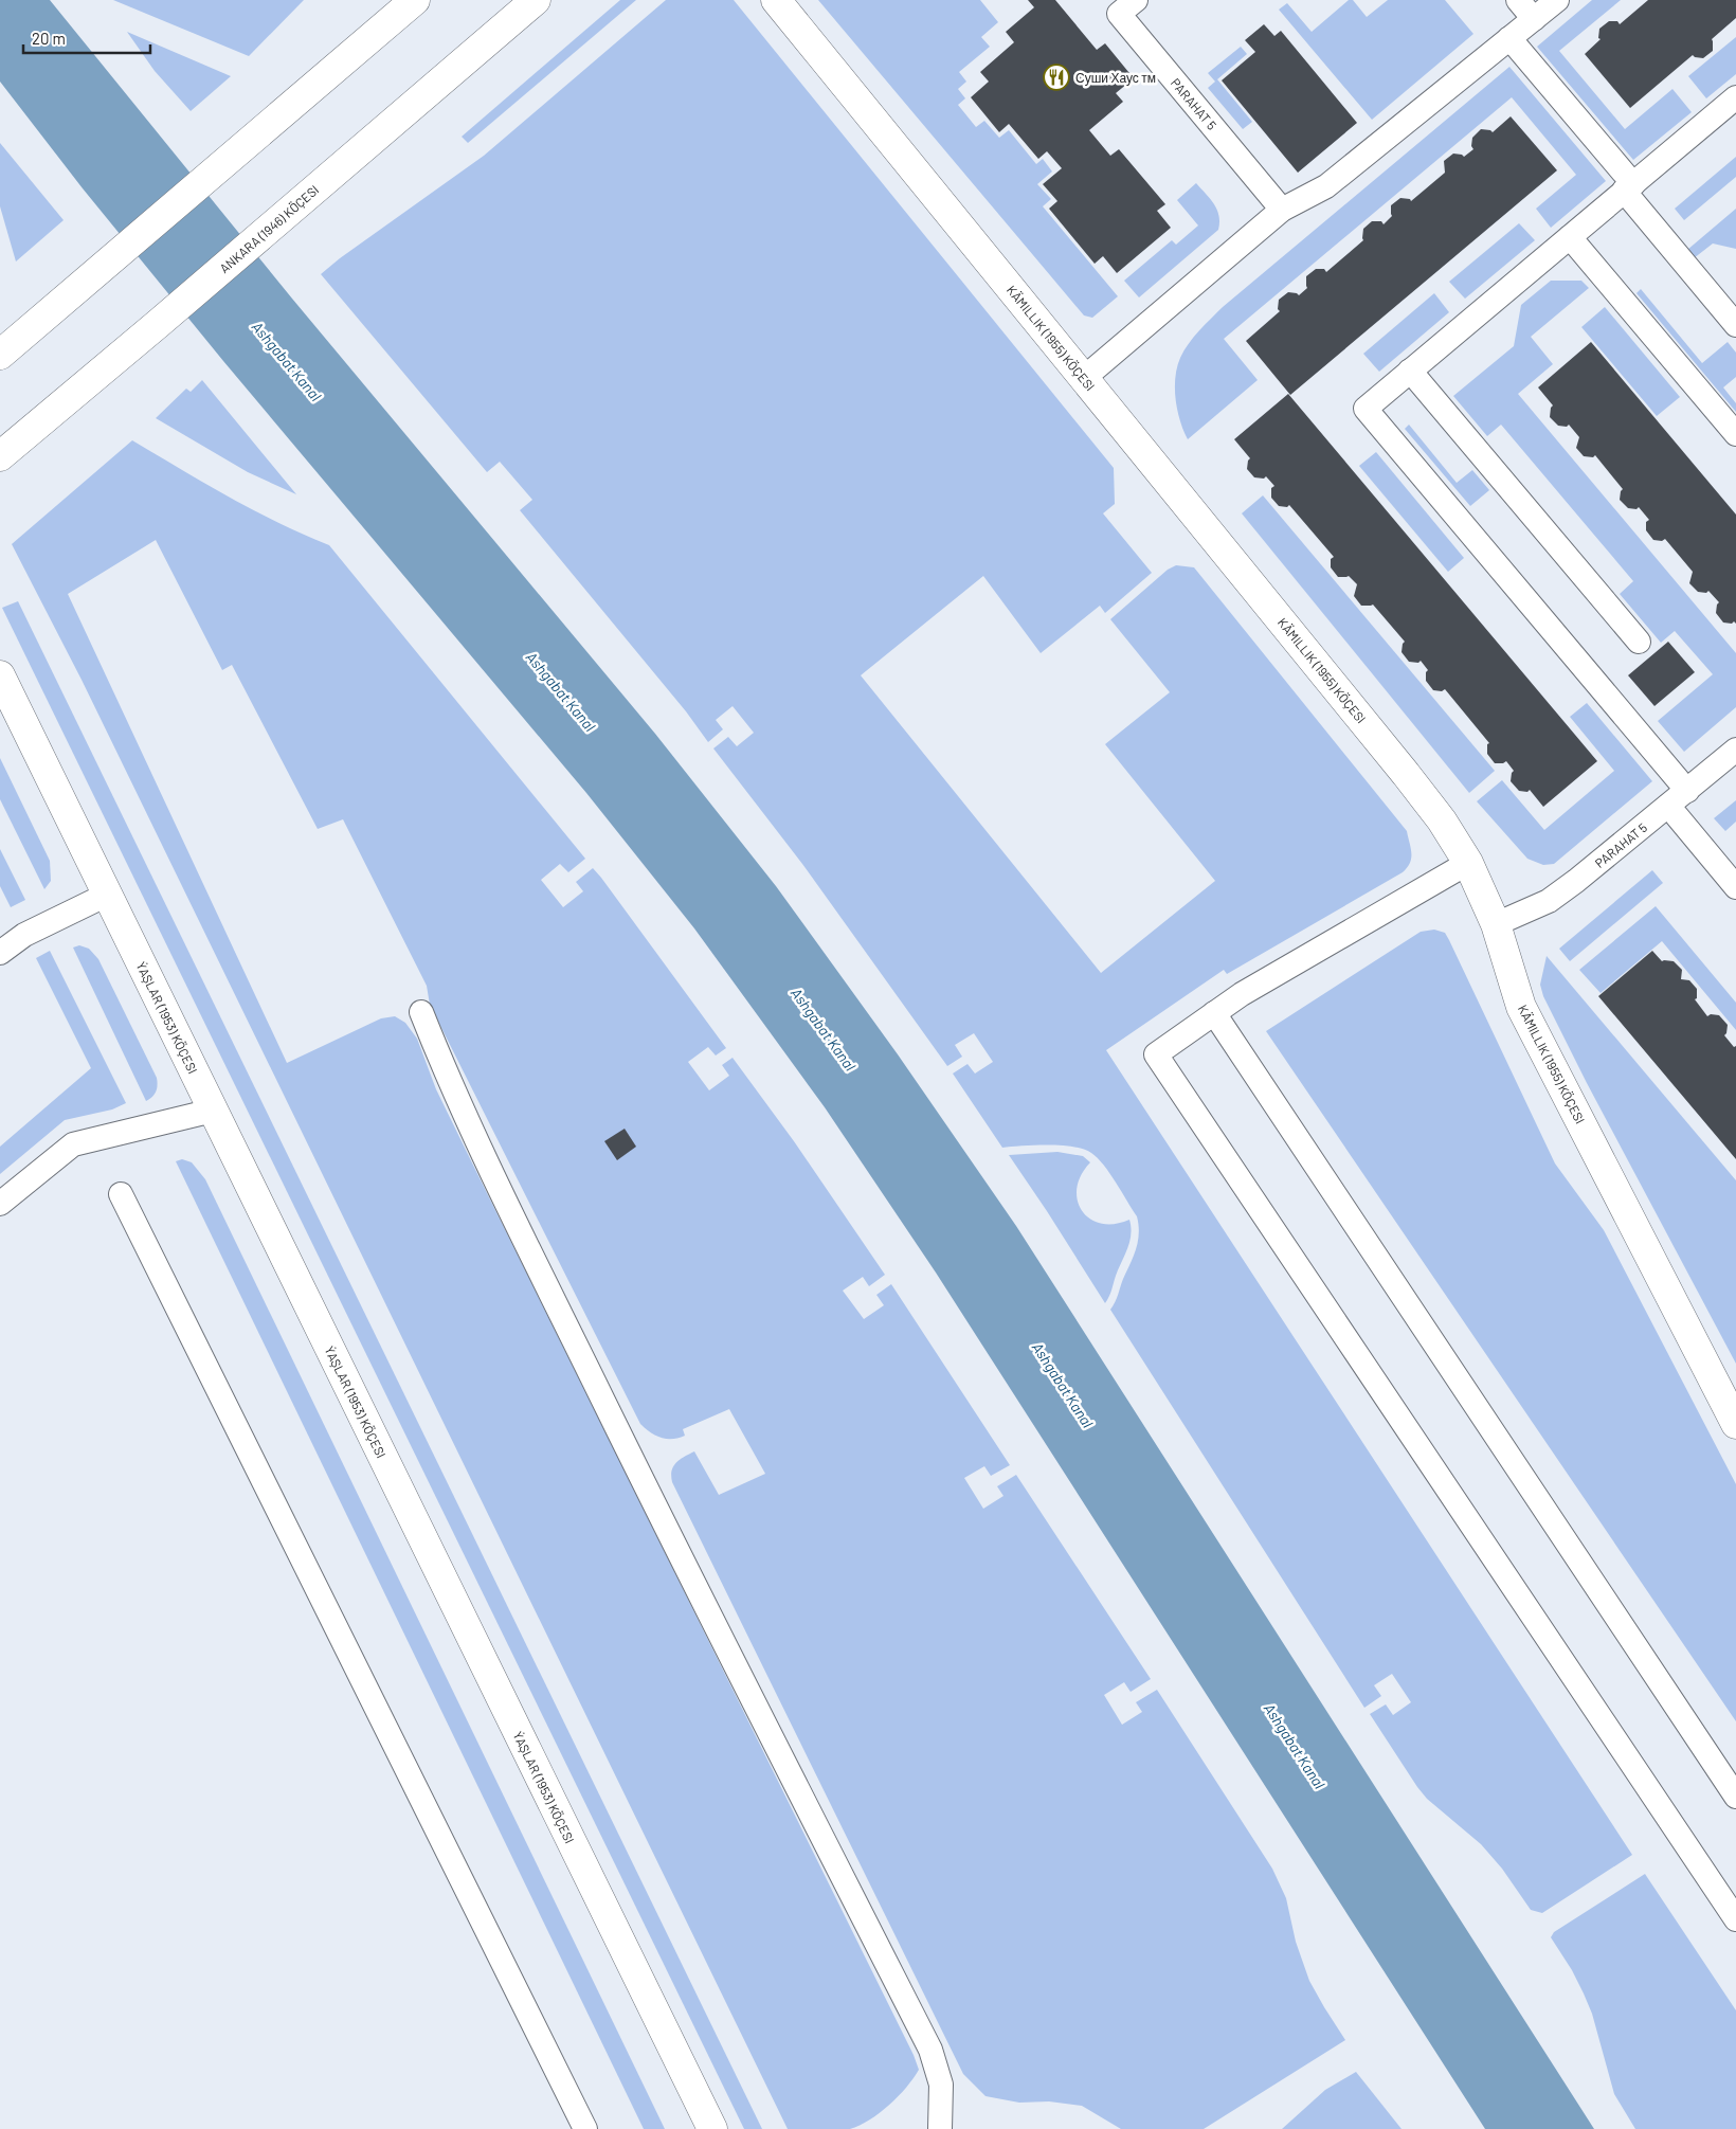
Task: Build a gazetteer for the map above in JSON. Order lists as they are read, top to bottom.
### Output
{
  "streets": {
    "street": ["ANKARA (1946) KÖÇESI", "KÄMILLIK (1955) KÖÇESI", "ÝAŞLAR (1953) KÖÇESI"],
    "lane": ["PARAHAT 5"]
  },
  "crossings": [
    ["PARAHAT 5", "KÄMILLIK (1955) KÖÇESI"]
  ],
  "water": ["Ashgabat Kanal"],
  "places": {
    "restaurant": ["Суши Хаус тм"]
  },
  "scale_bar": "20 m"
}
